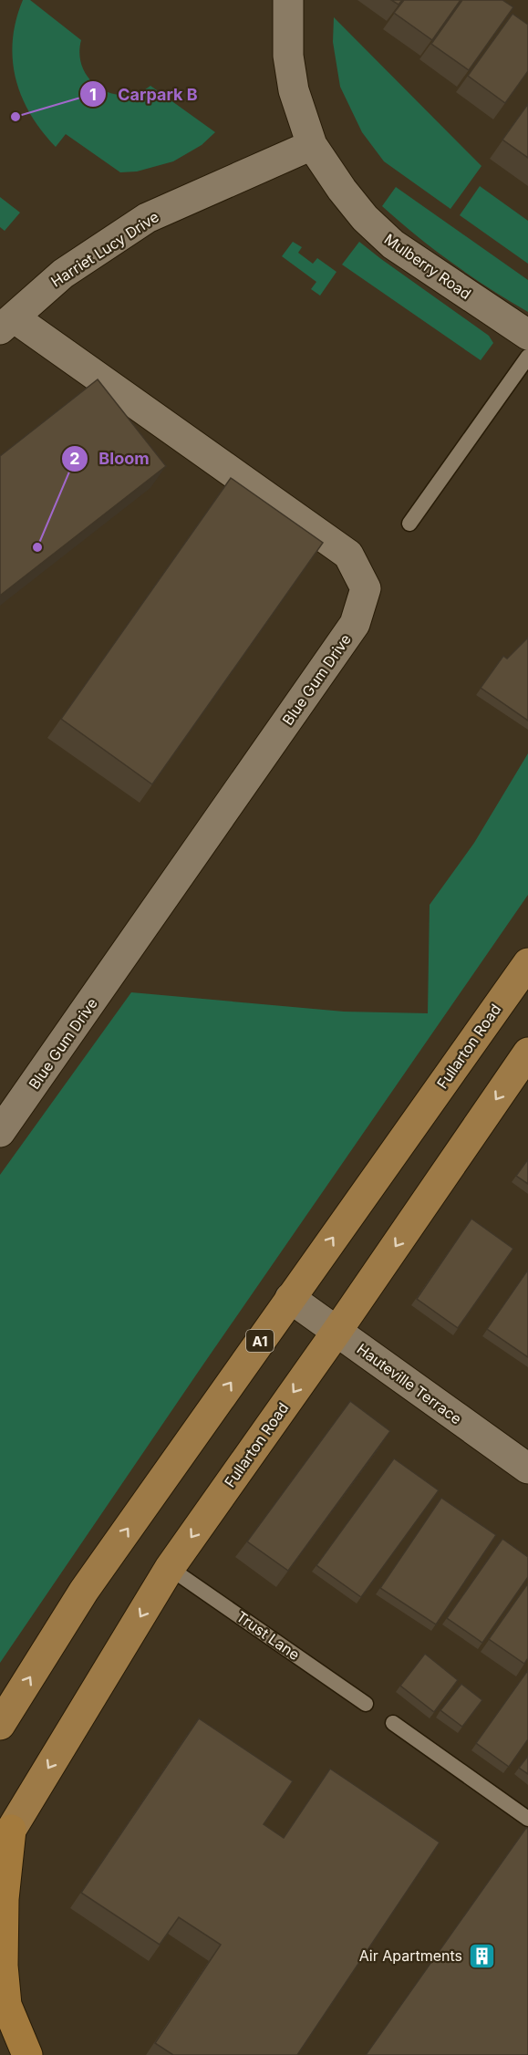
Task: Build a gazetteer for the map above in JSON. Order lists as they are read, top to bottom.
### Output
{
  "streets": {
    "main road": ["Fullarton Road", "A1"],
    "street": [
      "Harriet Lucy Drive",
      "Mulberry Road",
      "Blue Gum Drive",
      "Hauteville Terrace"
    ],
    "lane": ["Trust Lane"]
  },
  "crossings": [
    ["Harriet Lucy Drive", "Mulberry Road"],
    ["Harriet Lucy Drive", "Blue Gum Drive"],
    ["Fullarton Road", "Hauteville Terrace"],
    ["Fullarton Road", "Trust Lane"]
  ],
  "places": {
    "other": ["Carpark B", "Bloom"],
    "building": ["Air Apartments"]
  }
}
